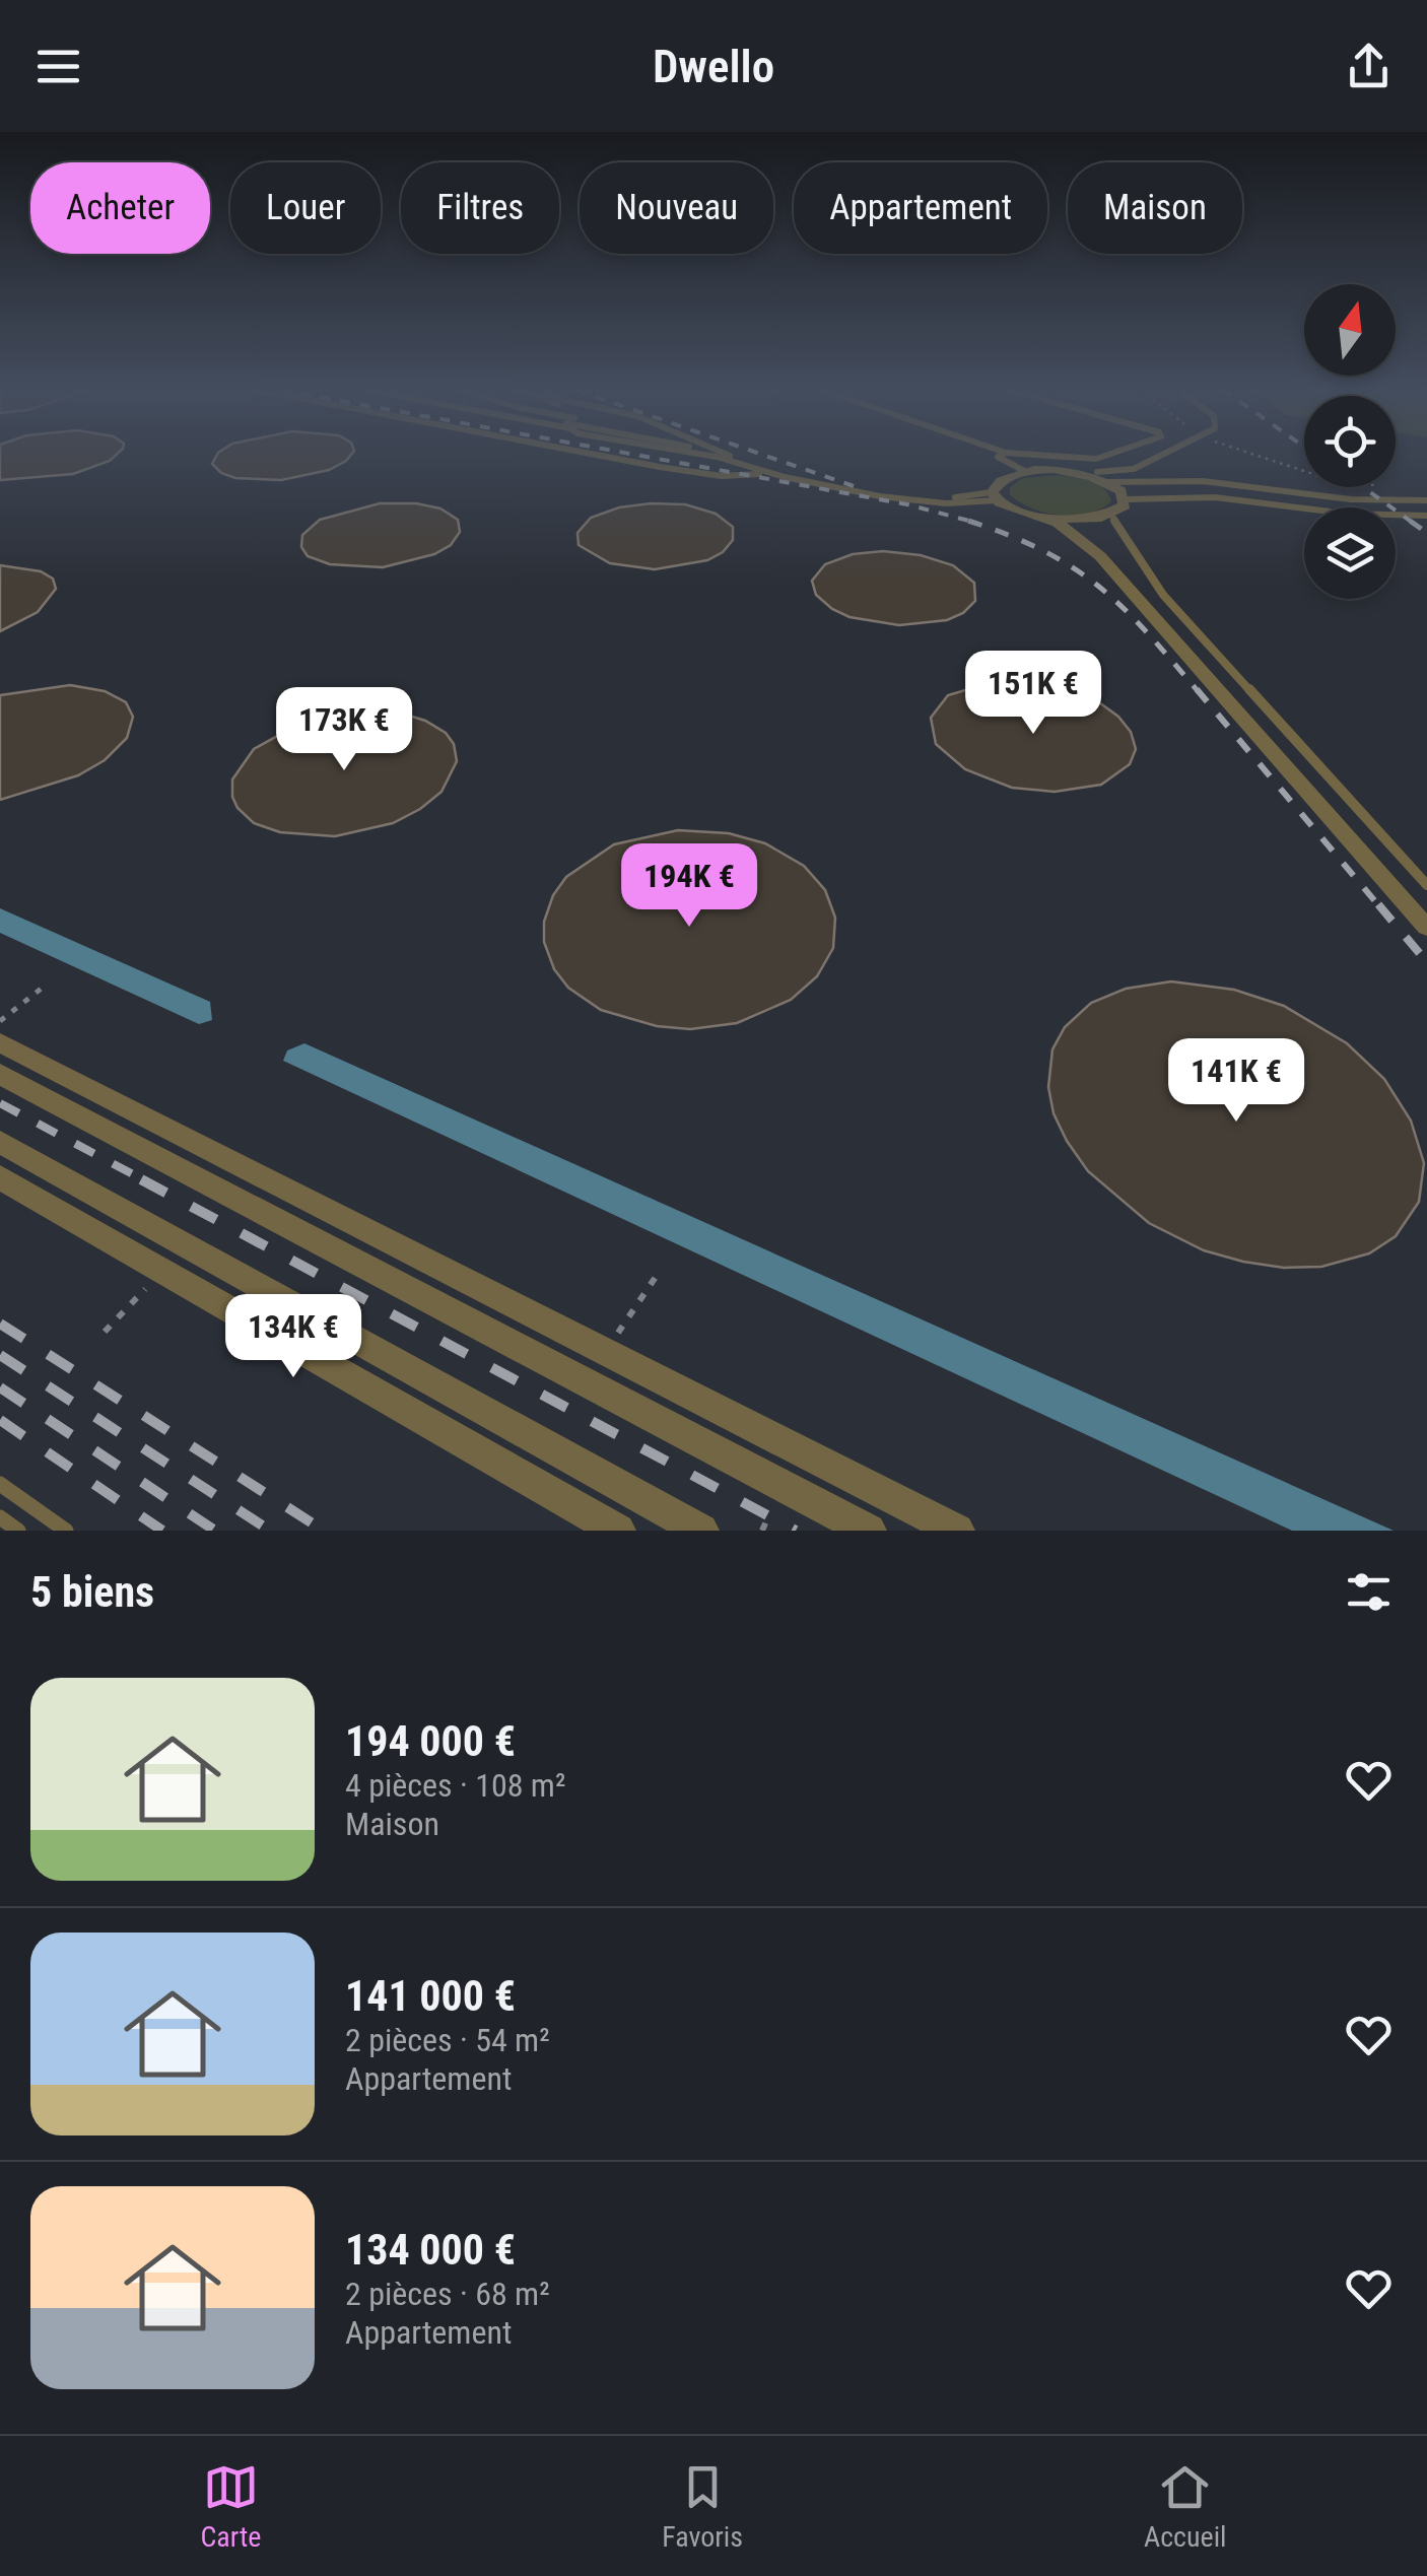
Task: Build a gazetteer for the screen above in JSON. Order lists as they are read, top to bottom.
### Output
{
  "north": "top",
  "page": {
    "header": "Dwello",
    "chip": [
      "Acheter",
      "Louer",
      "Filtres",
      "Nouveau",
      "Appartement",
      "Maison"
    ],
    "price": [
      "151K €",
      "173K €",
      "194K €",
      "141K €",
      "134K €"
    ],
    "heading": "5 biens",
    "list": [
      {
        "name": "194 000 €",
        "note": "4 pièces · 108 m² · Maison"
      },
      {
        "name": "141 000 €",
        "note": "2 pièces · 54 m² · Appartement"
      },
      {
        "name": "134 000 €",
        "note": "2 pièces · 68 m² · Appartement"
      }
    ],
    "tabs": ["Carte", "Favoris", "Accueil"]
  }
}
